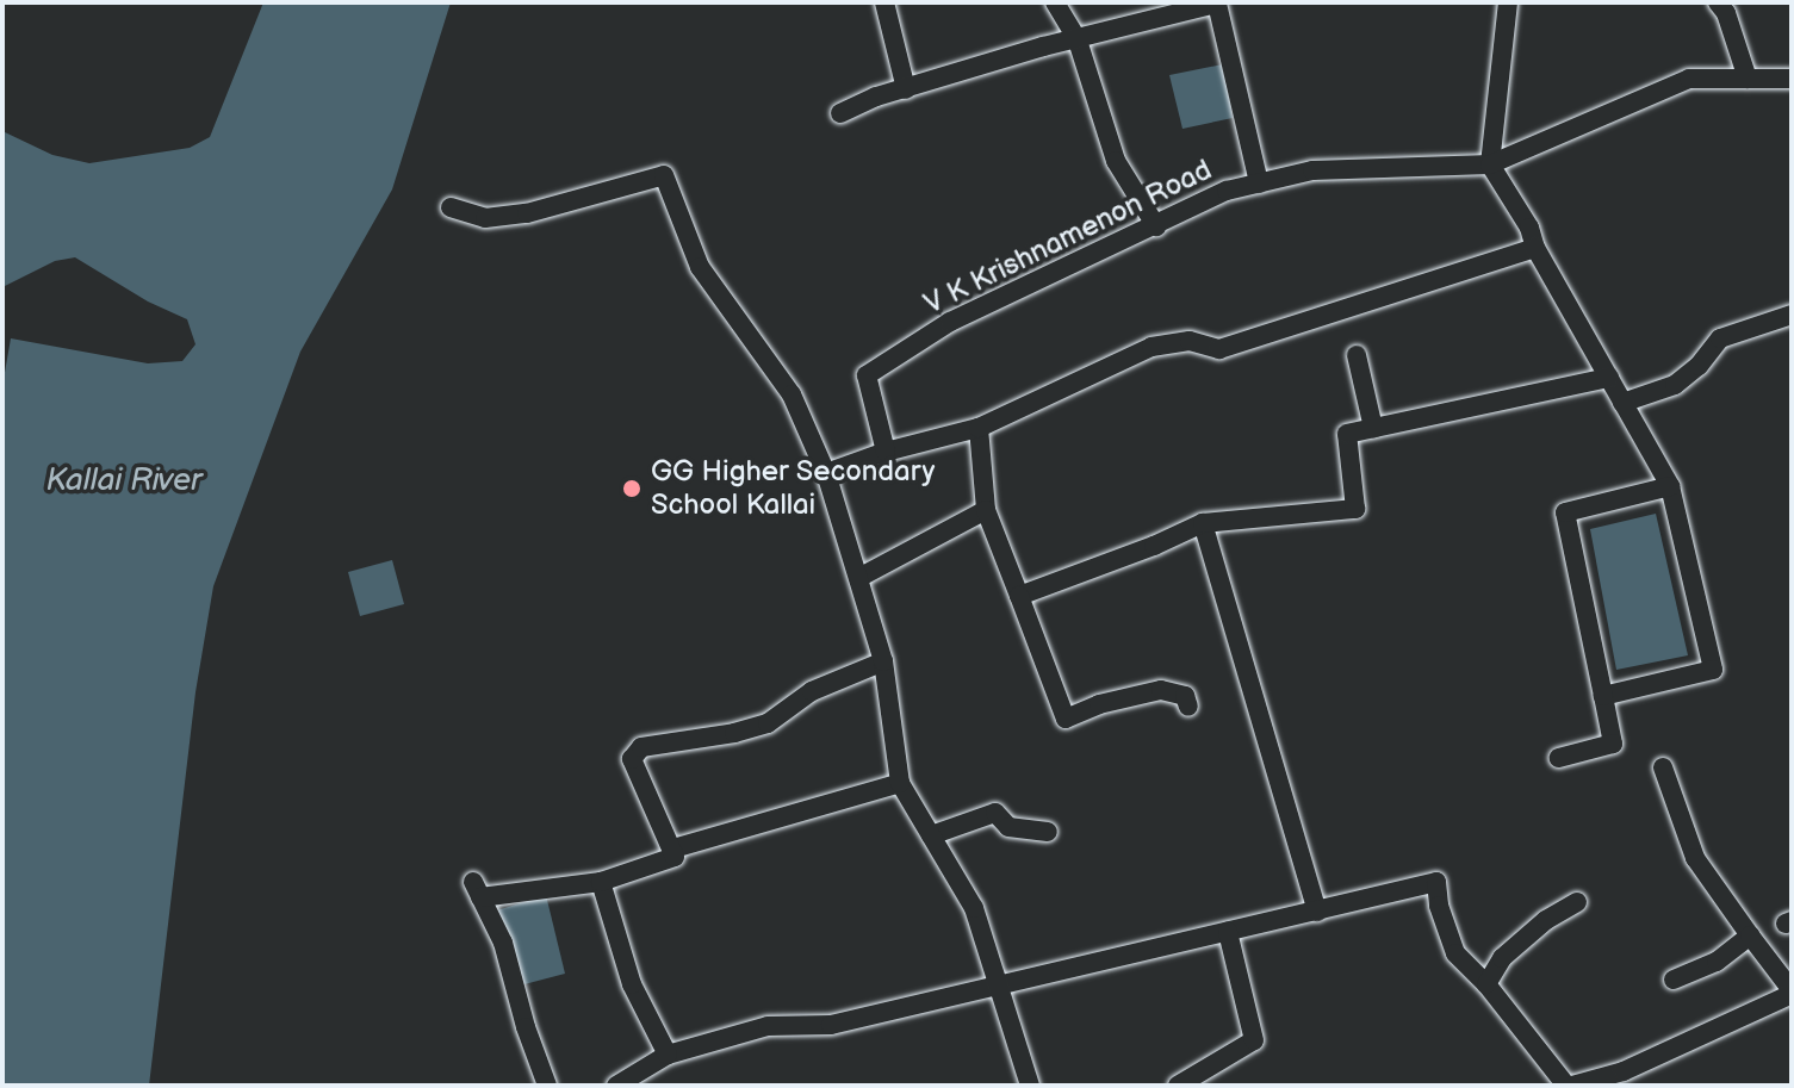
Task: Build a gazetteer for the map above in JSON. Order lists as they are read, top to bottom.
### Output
{
  "streets": {
    "street": ["V K Krishnamenon Road"]
  },
  "water": ["Kallai River"],
  "places": ["GG Higher Secondary School Kallai"]
}
